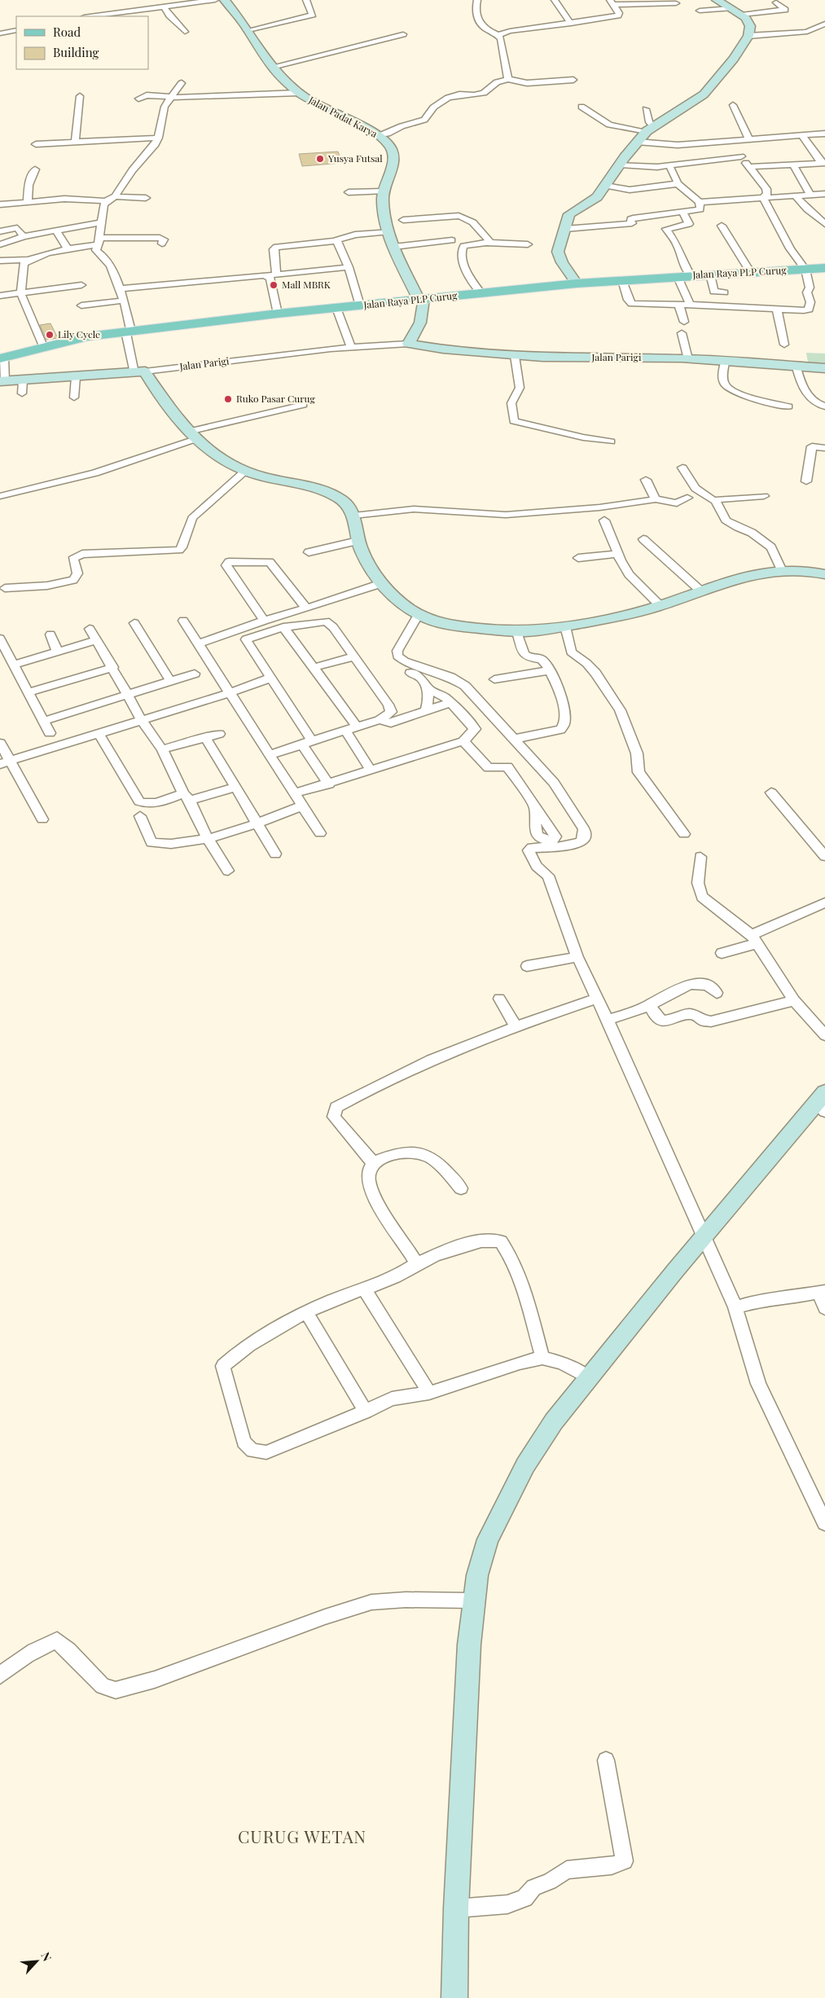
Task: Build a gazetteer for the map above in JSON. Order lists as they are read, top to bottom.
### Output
{
  "streets": {
    "main road": ["Jalan Raya PLP Curug"],
    "street": ["Jalan Padat Karya", "Jalan Parigi"]
  },
  "crossings": [
    ["Jalan Padat Karya", "Jalan Raya PLP Curug"]
  ],
  "districts": ["CURUG WETAN"],
  "places": [
    "Yusya Futsal",
    "Mall MBRK",
    "Lily Cycle",
    "Ruko Pasar Curug"
  ],
  "legend": ["Road", "Building"],
  "north": "top right"
}
